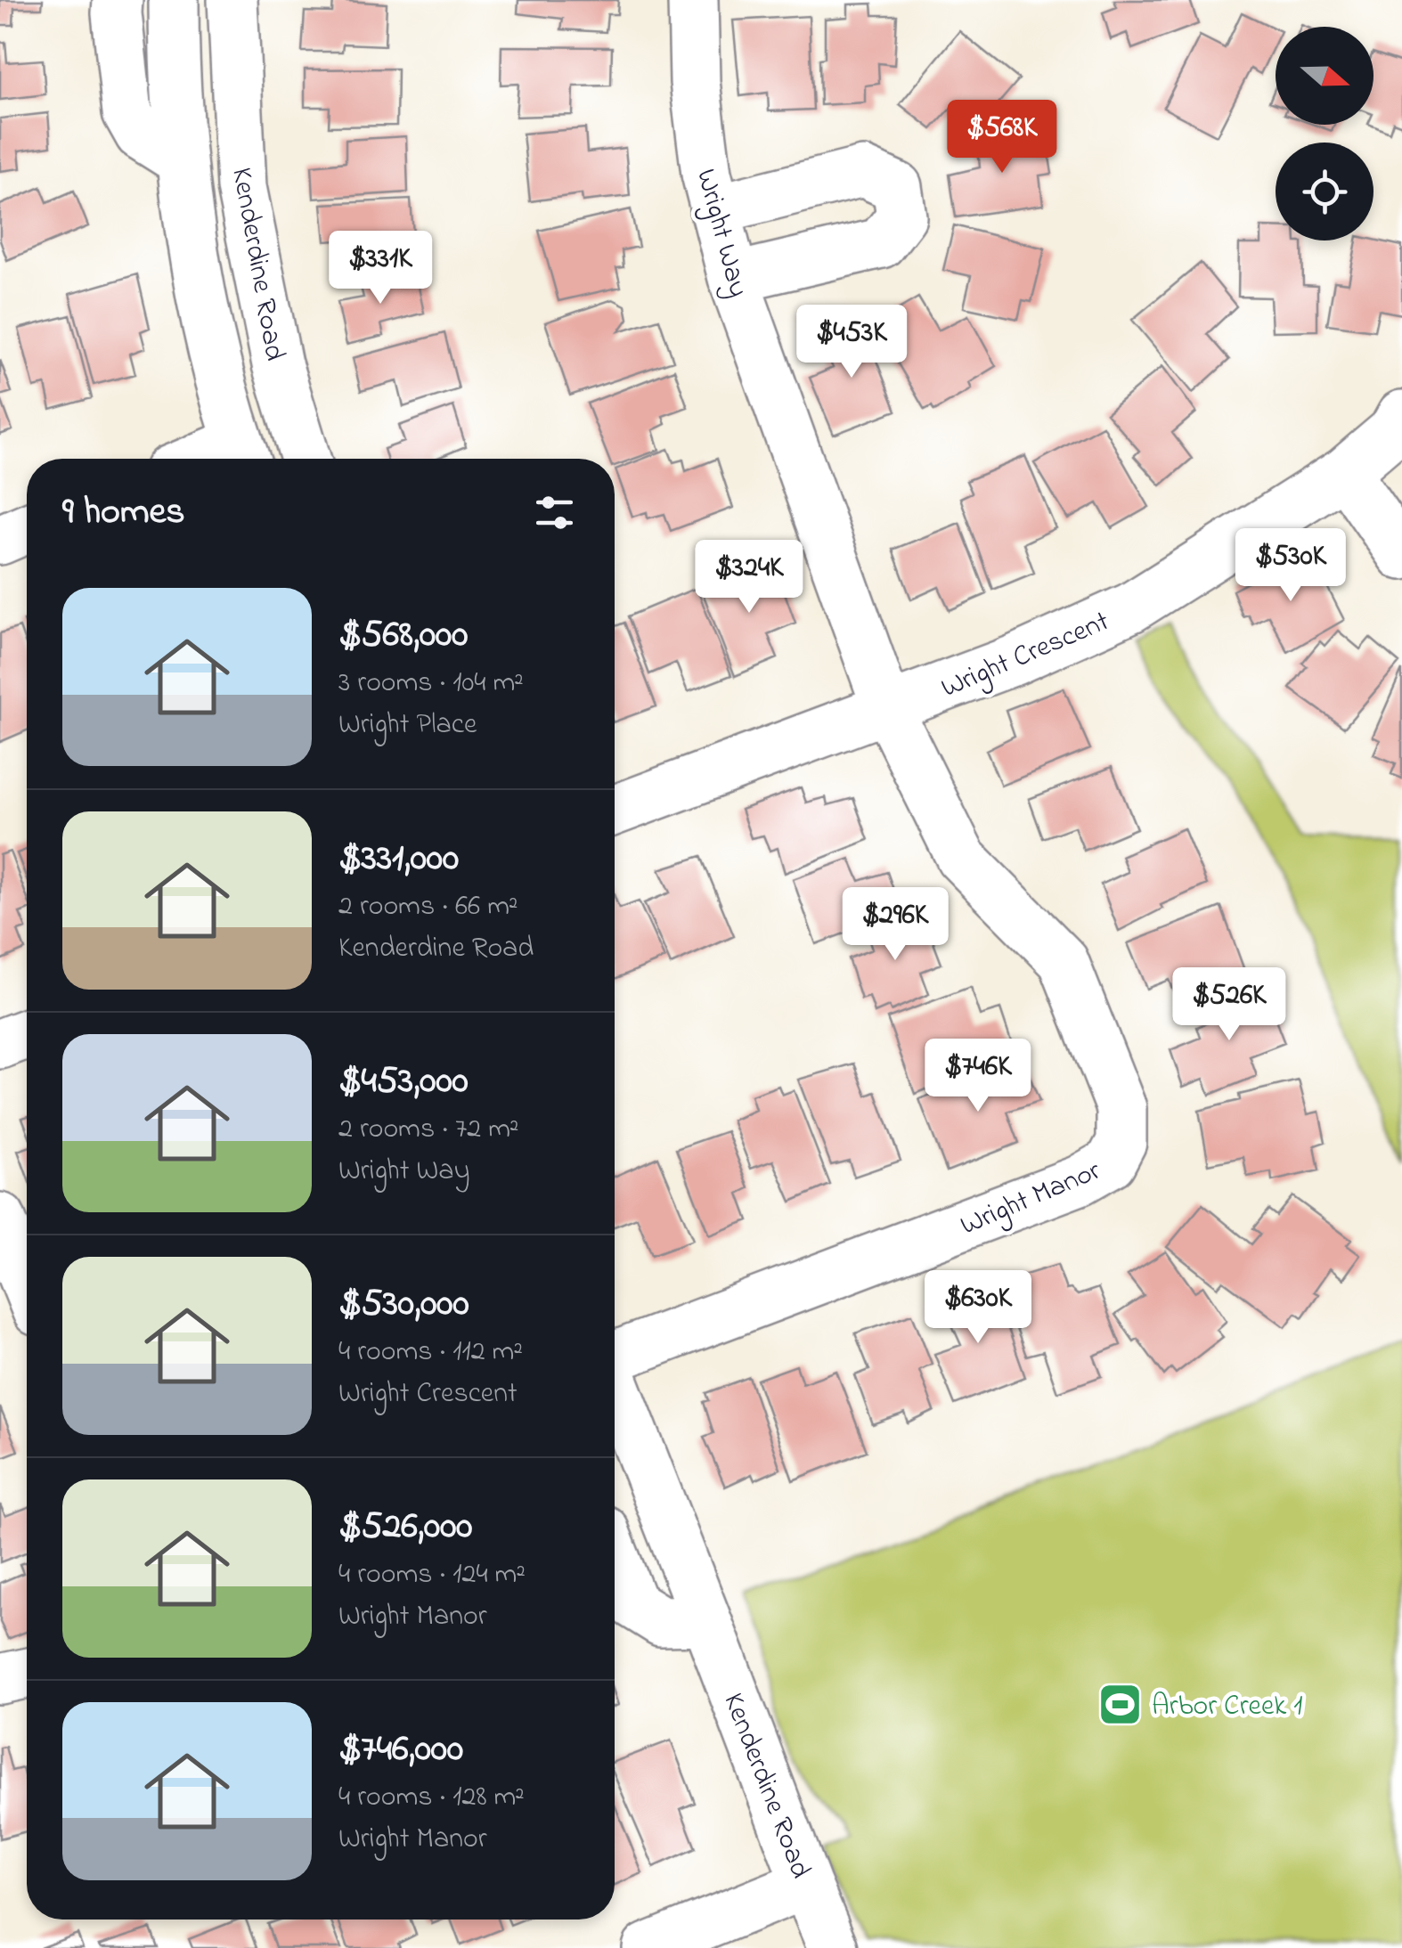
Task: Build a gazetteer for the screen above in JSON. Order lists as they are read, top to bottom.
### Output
{
  "streets": {
    "street": [
      "Wright Way",
      "Kenderdine Road",
      "Wright Crescent",
      "Wright Manor"
    ]
  },
  "crossings": [
    ["Wright Way", "Wright Crescent"],
    ["Wright Way", "Wright Manor"],
    ["Wright Crescent", "Wright Manor"]
  ],
  "places": {
    "sports": ["Arbor Creek 1"]
  },
  "north": "right",
  "page": {
    "price": [
      "$568K",
      "$331K",
      "$453K",
      "$530K",
      "$324K",
      "$296K",
      "$526K",
      "$746K",
      "$630K"
    ],
    "heading": "9 homes",
    "list": [
      {
        "name": "$568,000",
        "note": "3 rooms · 104 m² · Wright Place"
      },
      {
        "name": "$331,000",
        "note": "2 rooms · 66 m² · Kenderdine Road"
      },
      {
        "name": "$453,000",
        "note": "2 rooms · 72 m² · Wright Way"
      },
      {
        "name": "$530,000",
        "note": "4 rooms · 112 m² · Wright Crescent"
      },
      {
        "name": "$526,000",
        "note": "4 rooms · 124 m² · Wright Manor"
      },
      {
        "name": "$746,000",
        "note": "4 rooms · 128 m² · Wright Manor"
      }
    ]
  }
}
